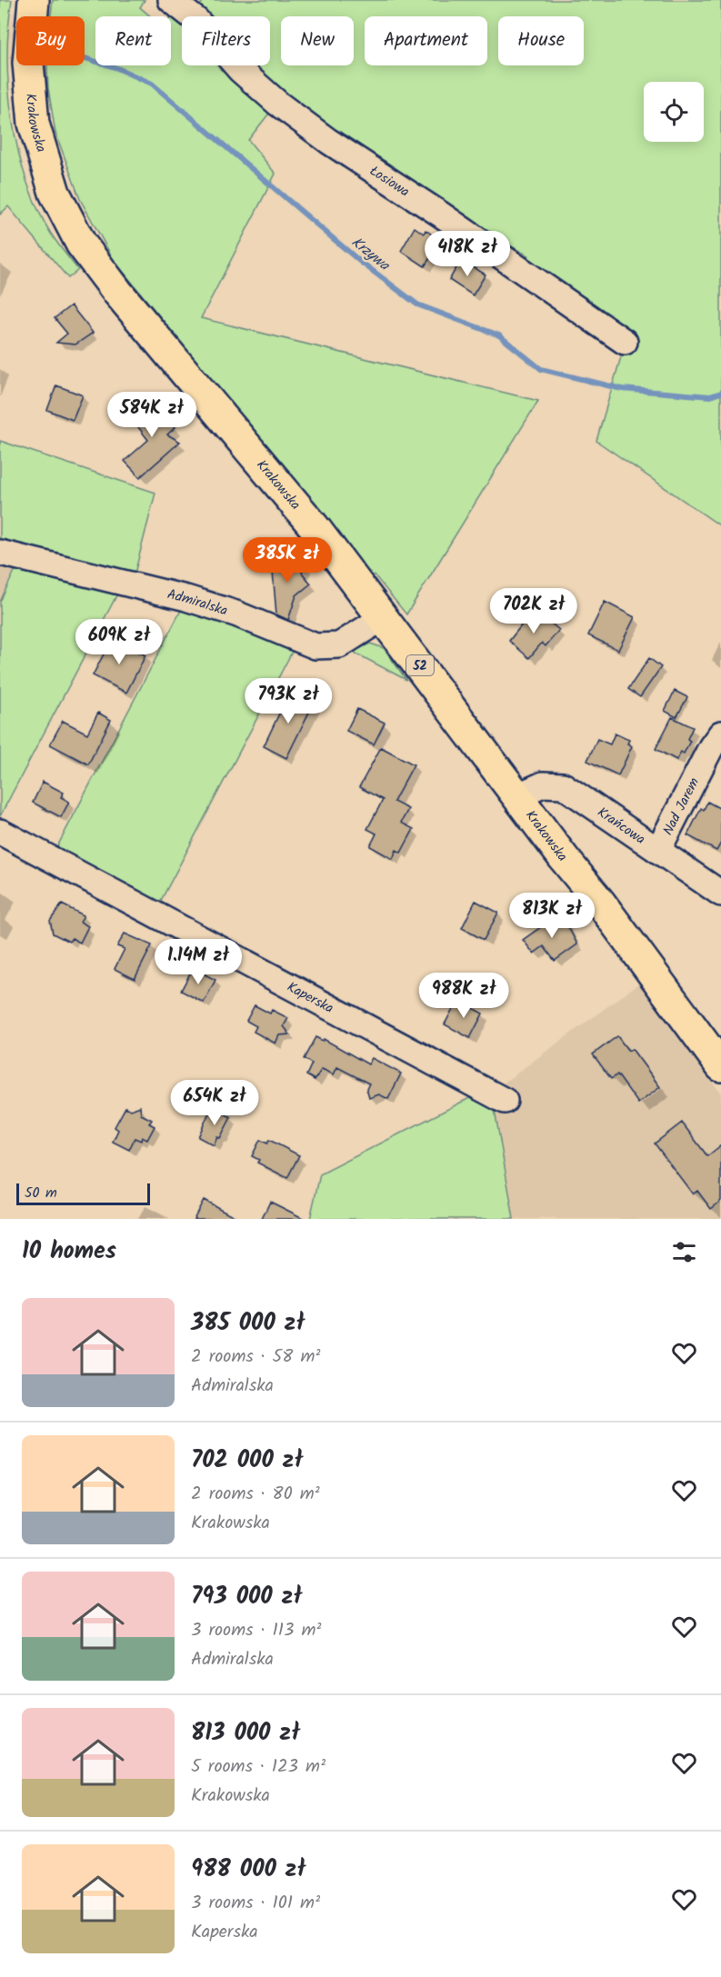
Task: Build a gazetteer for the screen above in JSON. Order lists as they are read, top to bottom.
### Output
{
  "streets": {
    "main road": ["Krakowska", "52"],
    "street": [
      "Łosiowa",
      "Admiralska",
      "Nad Jarem",
      "Krańcowa",
      "Kaperska"
    ]
  },
  "crossings": [
    ["Krakowska", "Admiralska"],
    ["Krakowska", "Krańcowa"],
    ["Nad Jarem", "Krańcowa"]
  ],
  "water": ["Krzywa"],
  "scale_bar": "50 m",
  "page": {
    "chip": [
      "Buy",
      "Rent",
      "Filters",
      "New",
      "Apartment",
      "House"
    ],
    "price": [
      "418K zł",
      "584K zł",
      "385K zł",
      "702K zł",
      "609K zł",
      "793K zł",
      "813K zł",
      "1.14M zł",
      "988K zł",
      "654K zł"
    ],
    "scale": "50 m",
    "heading": "10 homes",
    "list": [
      {
        "name": "385 000 zł",
        "note": "2 rooms · 58 m² · Admiralska"
      },
      {
        "name": "702 000 zł",
        "note": "2 rooms · 80 m² · Krakowska"
      },
      {
        "name": "793 000 zł",
        "note": "3 rooms · 113 m² · Admiralska"
      },
      {
        "name": "813 000 zł",
        "note": "5 rooms · 123 m² · Krakowska"
      },
      {
        "name": "988 000 zł",
        "note": "3 rooms · 101 m² · Kaperska"
      }
    ]
  }
}
